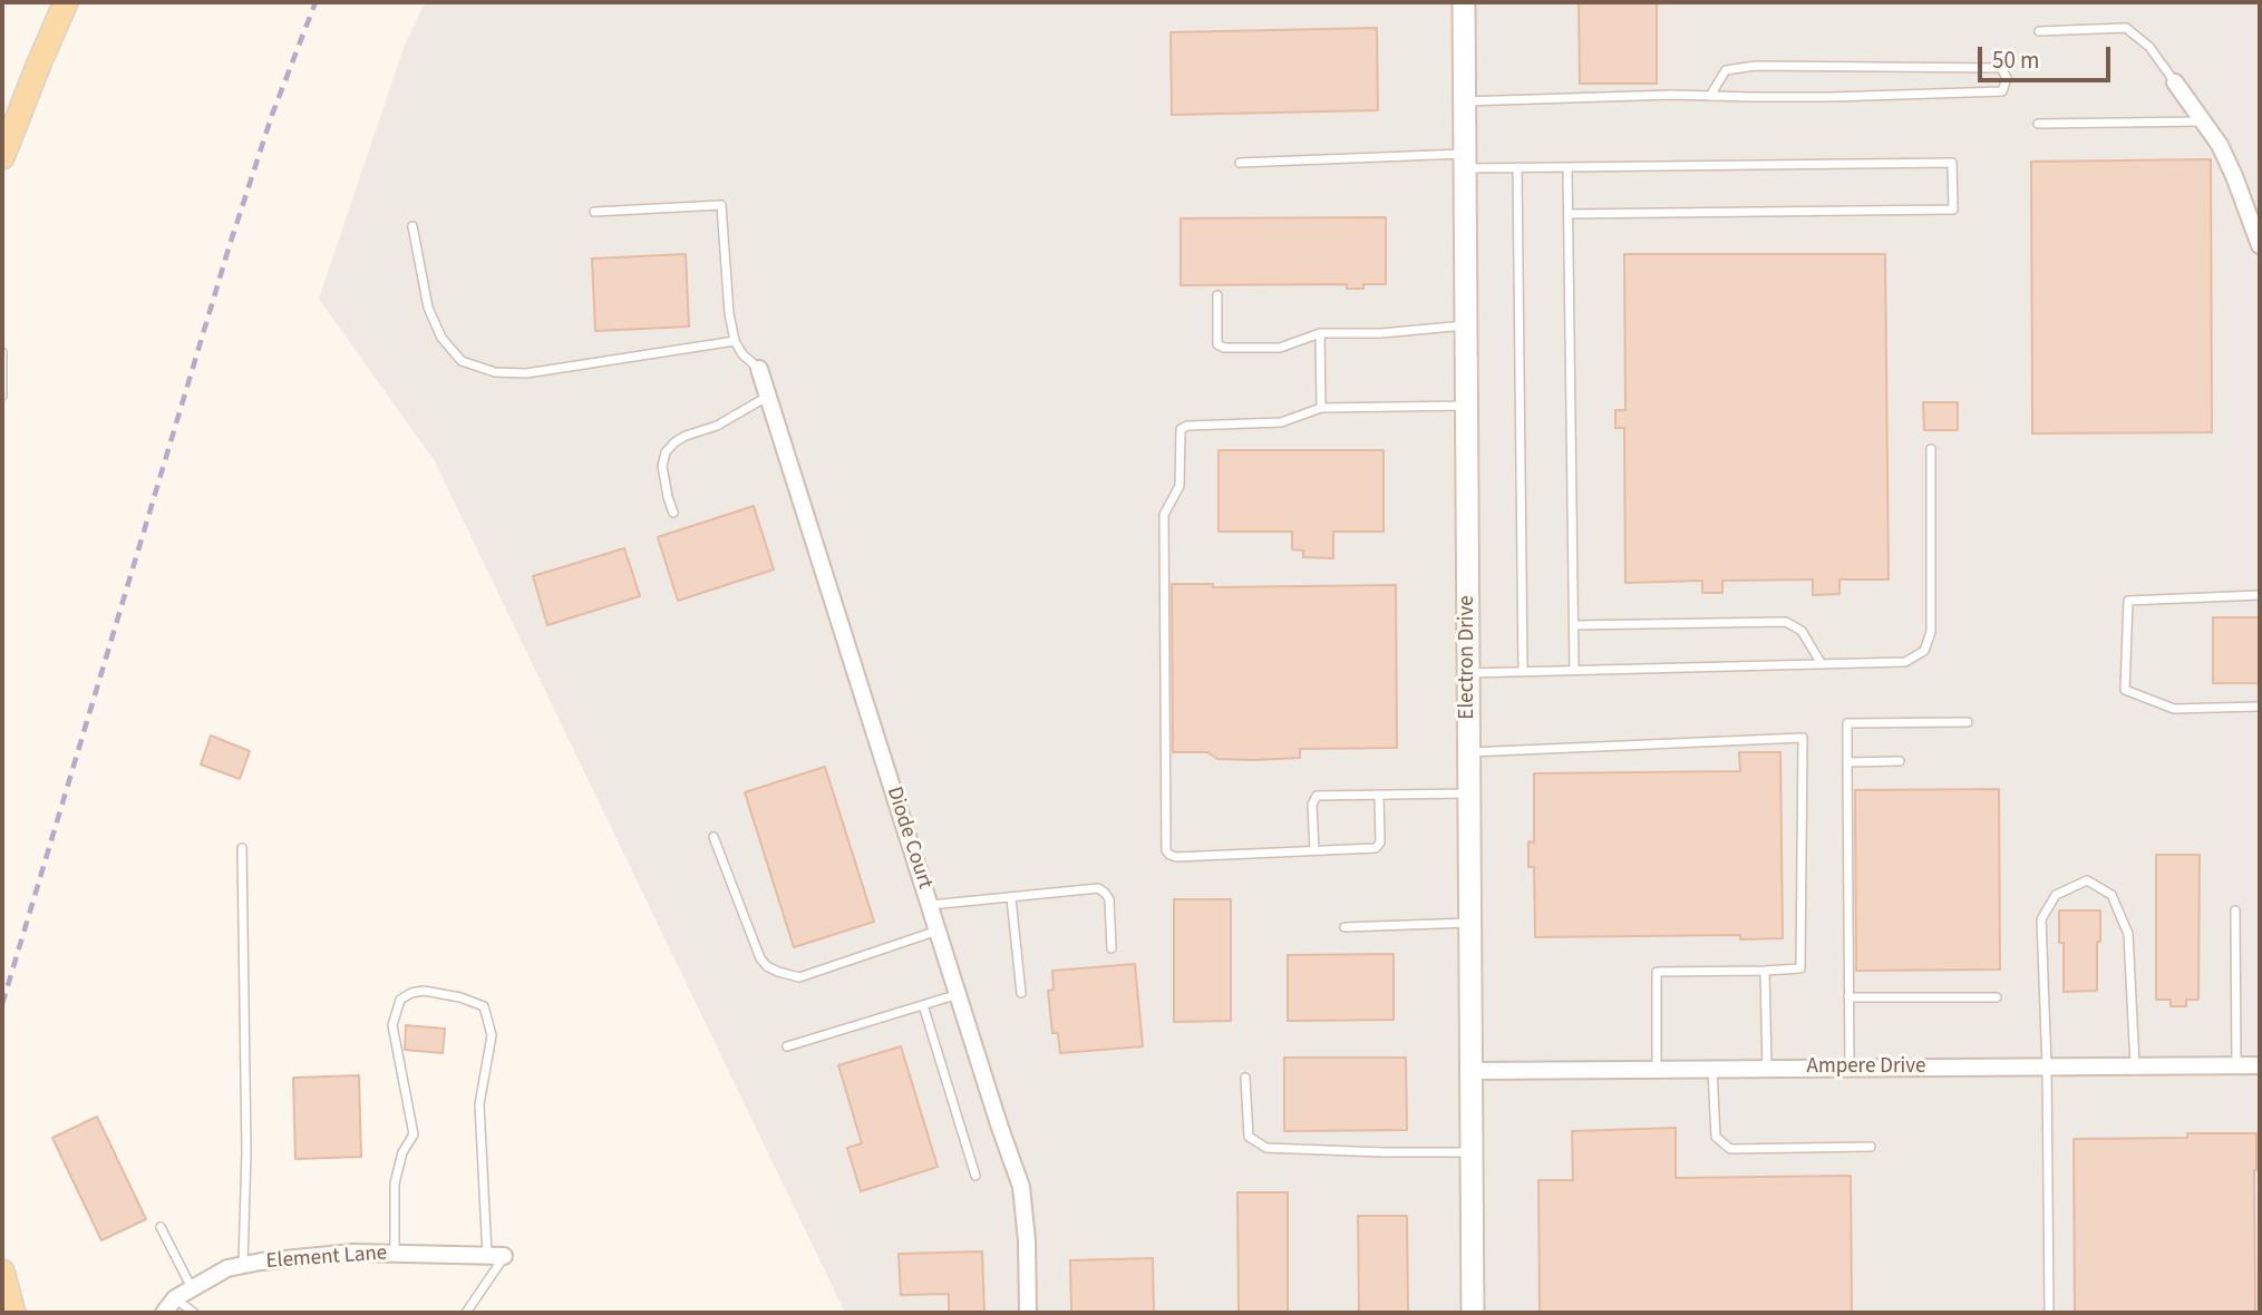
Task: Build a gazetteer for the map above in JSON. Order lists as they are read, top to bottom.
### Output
{
  "streets": {
    "street": [
      "Electron Drive",
      "Diode Court",
      "Ampere Drive",
      "Element Lane"
    ]
  },
  "crossings": [
    ["Electron Drive", "Ampere Drive"]
  ],
  "scale_bar": "50 m"
}
